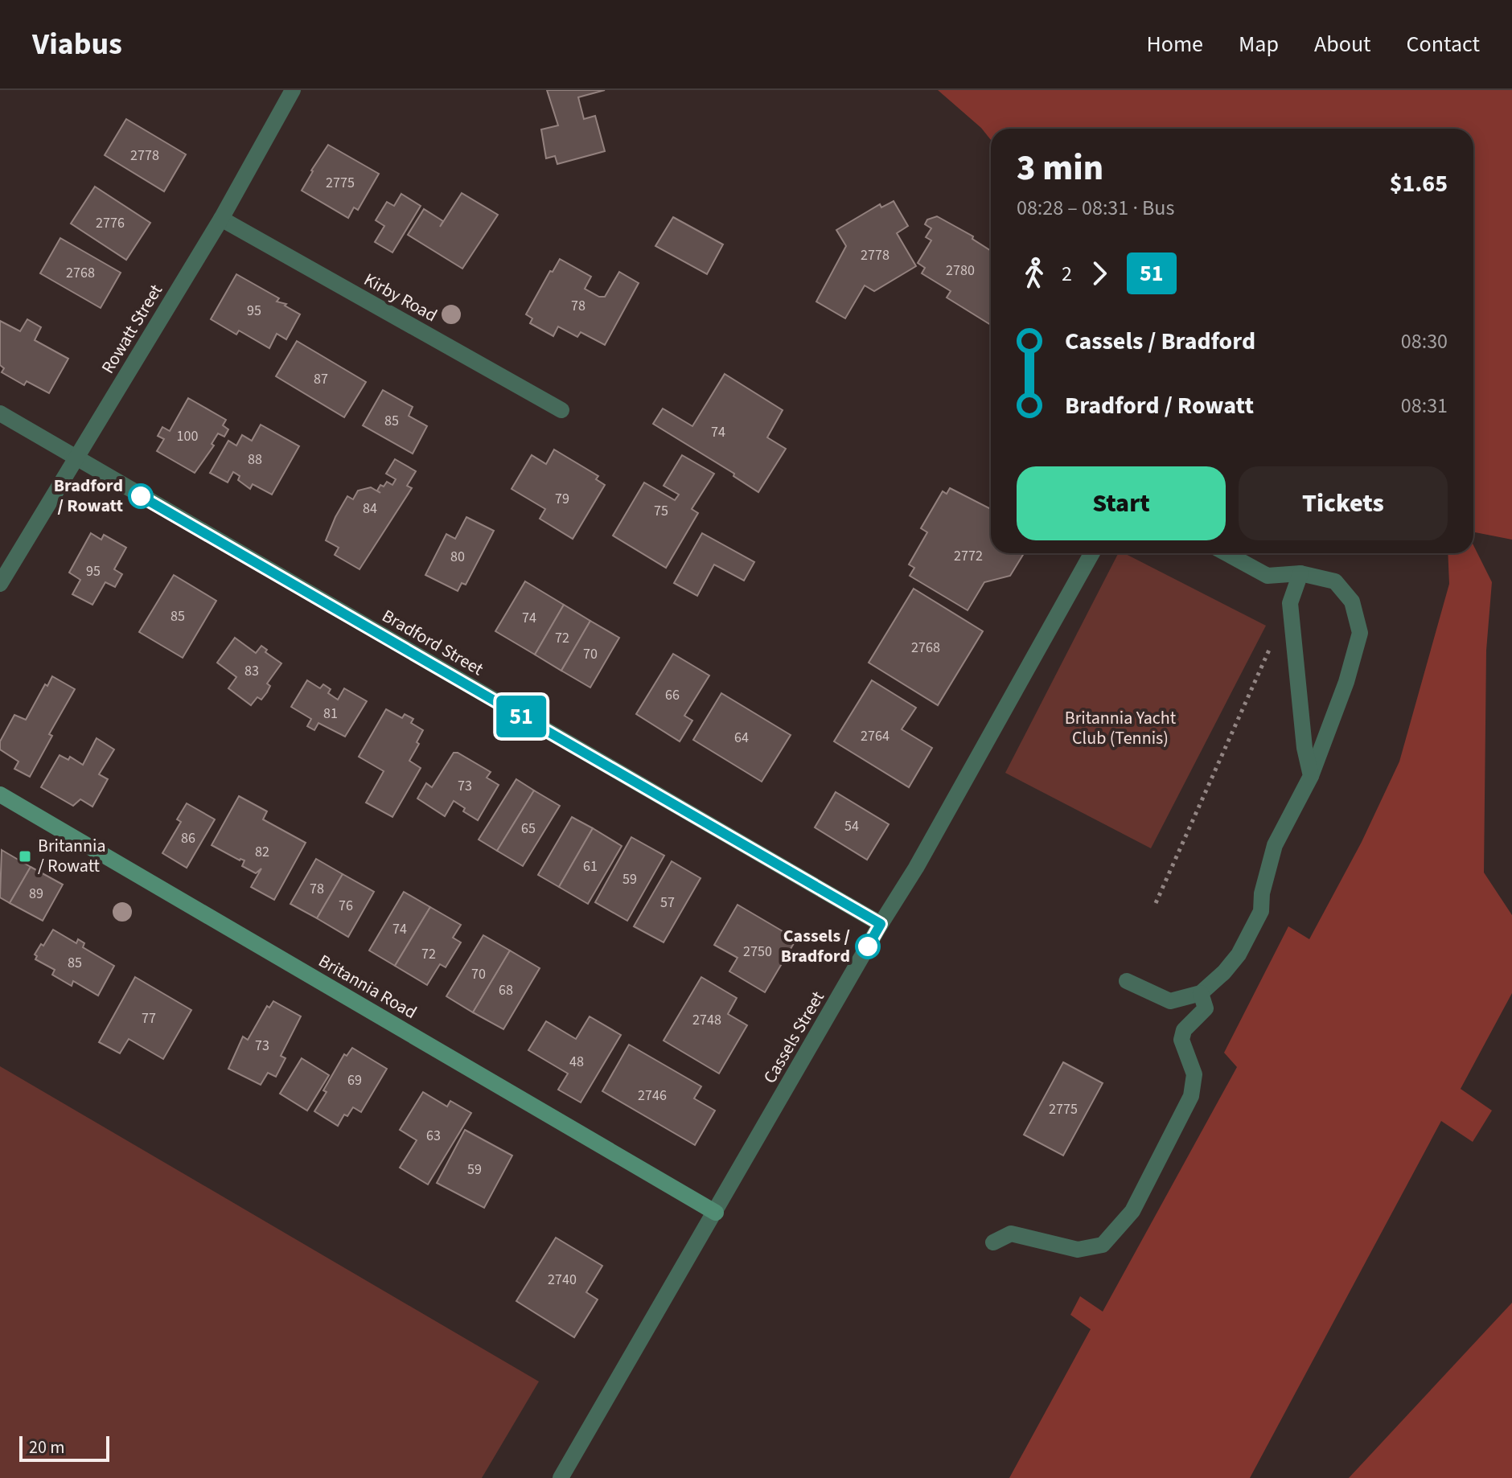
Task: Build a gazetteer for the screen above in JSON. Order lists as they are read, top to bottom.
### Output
{
  "streets": {
    "street": [
      "Kirby Road",
      "Rowatt Street",
      "Bradford Street",
      "Britannia Road",
      "Cassels Street"
    ]
  },
  "crossings": [
    ["Kirby Road", "Rowatt Street"],
    ["Rowatt Street", "Bradford Street"],
    ["Bradford Street", "Cassels Street"],
    ["Britannia Road", "Cassels Street"]
  ],
  "parks": ["Britannia Yacht Club (Tennis)"],
  "places": {
    "other": ["Bradford / Rowatt", "Cassels / Bradford"],
    "transit": ["Britannia / Rowatt"]
  },
  "lines": ["bus line 51"],
  "house_numbers": [
    "2778",
    "2775",
    "2776",
    "2778",
    "2780",
    "2768",
    "78",
    "95",
    "87",
    "85",
    "74",
    "100",
    "88",
    "79",
    "84",
    "75",
    "2772",
    "80",
    "95",
    "85",
    "74",
    "72",
    "2768",
    "70",
    "83",
    "66",
    "81",
    "2764",
    "64",
    "73",
    "54",
    "65",
    "86",
    "82",
    "61",
    "59",
    "78",
    "89",
    "57",
    "76",
    "74",
    "2750",
    "72",
    "85",
    "70",
    "68",
    "77",
    "2748",
    "73",
    "48",
    "69",
    "2746",
    "2775",
    "63",
    "59",
    "2740"
  ],
  "scale_bar": "20 m",
  "page": {
    "header": "Viabus",
    "nav": [
      "Home",
      "Map",
      "About",
      "Contact"
    ],
    "on_map": "51",
    "heading": ["3 min", "08:28 – 08:31 · Bus", "$1.65"],
    "legs": ["2", "51"],
    "list": [
      {
        "name": "Cassels / Bradford",
        "value": "08:30"
      },
      {
        "name": "Bradford / Rowatt",
        "value": "08:31"
      }
    ],
    "buttons": ["Start", "Tickets"],
    "scale": "20 m"
  }
}
